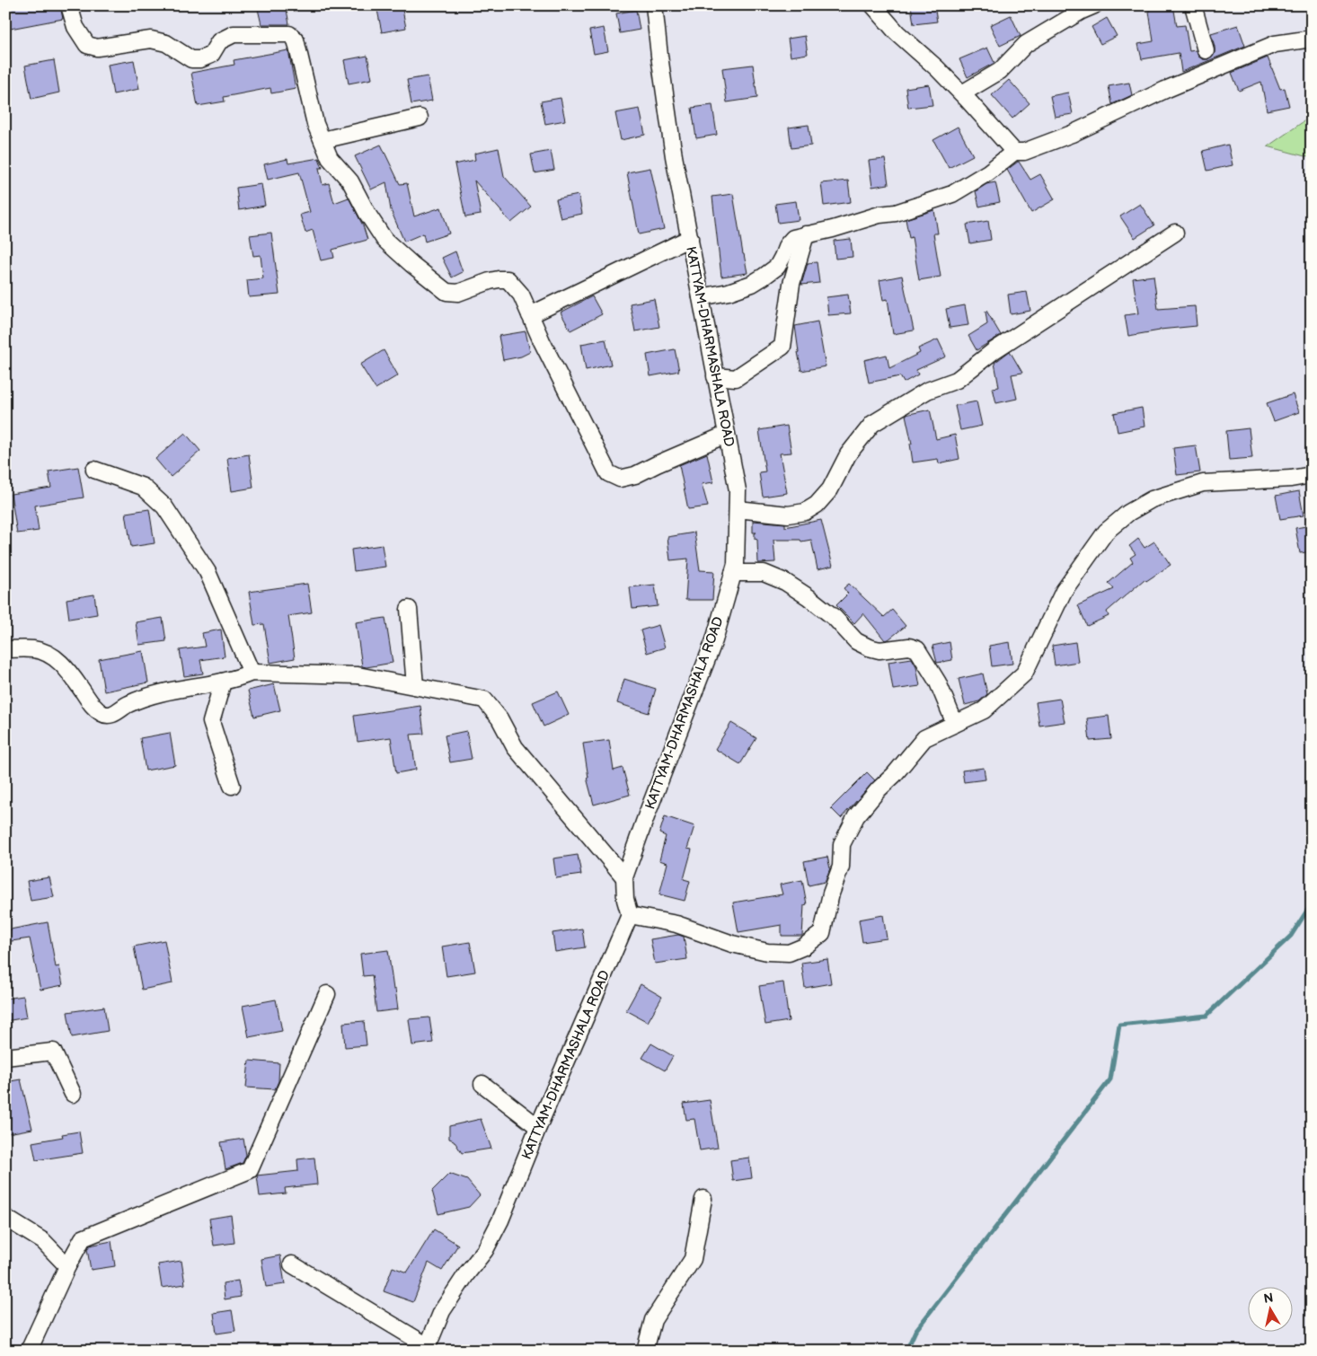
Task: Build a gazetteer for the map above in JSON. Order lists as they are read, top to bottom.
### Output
{
  "streets": {
    "street": ["KATTYAM-DHARMASHALA ROAD"]
  },
  "north": "top"
}
